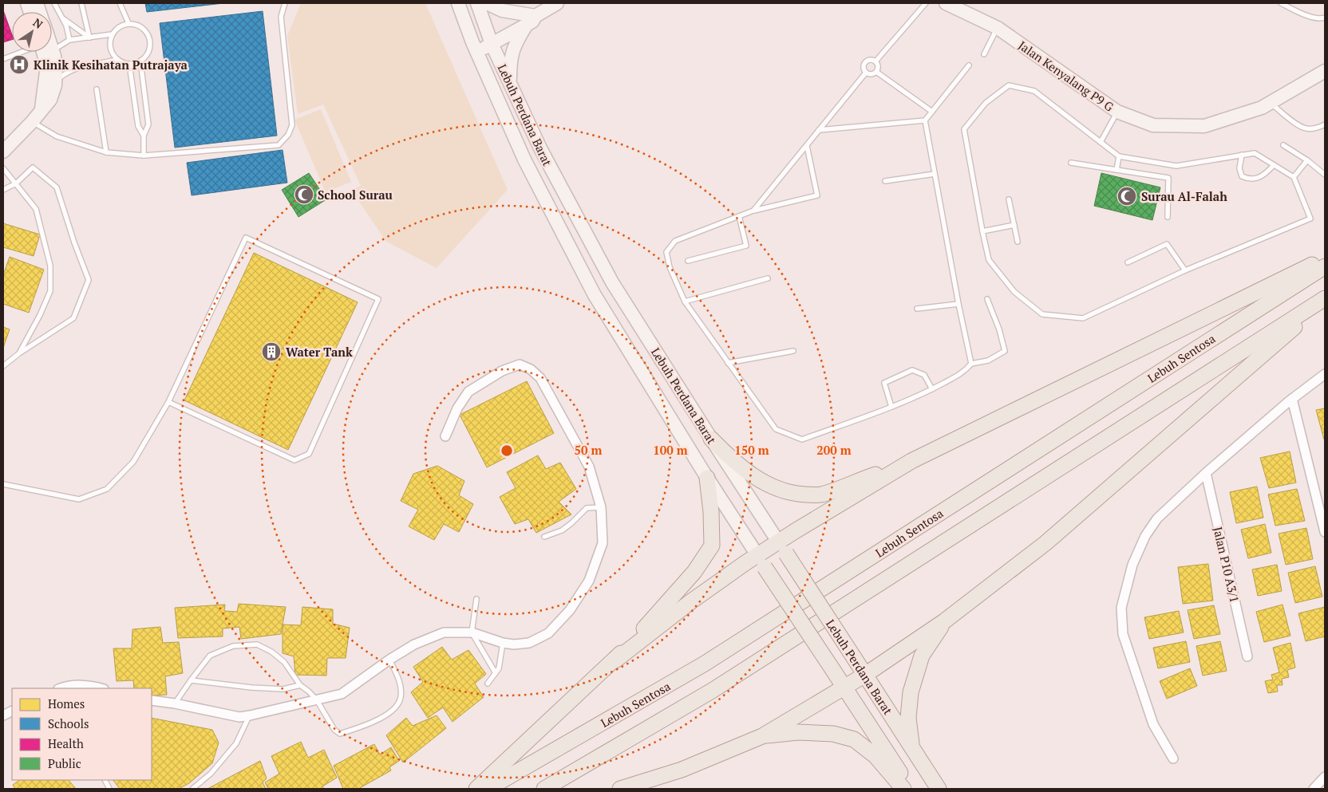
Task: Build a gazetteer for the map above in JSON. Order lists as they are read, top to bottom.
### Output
{
  "streets": {
    "main road": ["Lebuh Perdana Barat", "Lebuh Sentosa"],
    "street": ["Jalan Kenyalang P9 G", "Jalan P10 A3/1"]
  },
  "places": {
    "hospital": ["Klinik Kesihatan Putrajaya"],
    "mosque": ["School Surau", "Surau Al-Falah"],
    "building": ["Water Tank"]
  },
  "legend": [
    "Homes",
    "Schools",
    "Health",
    "Public"
  ],
  "north": "top right",
  "rings": [
    "50 m",
    "100 m",
    "150 m",
    "200 m"
  ]
}
